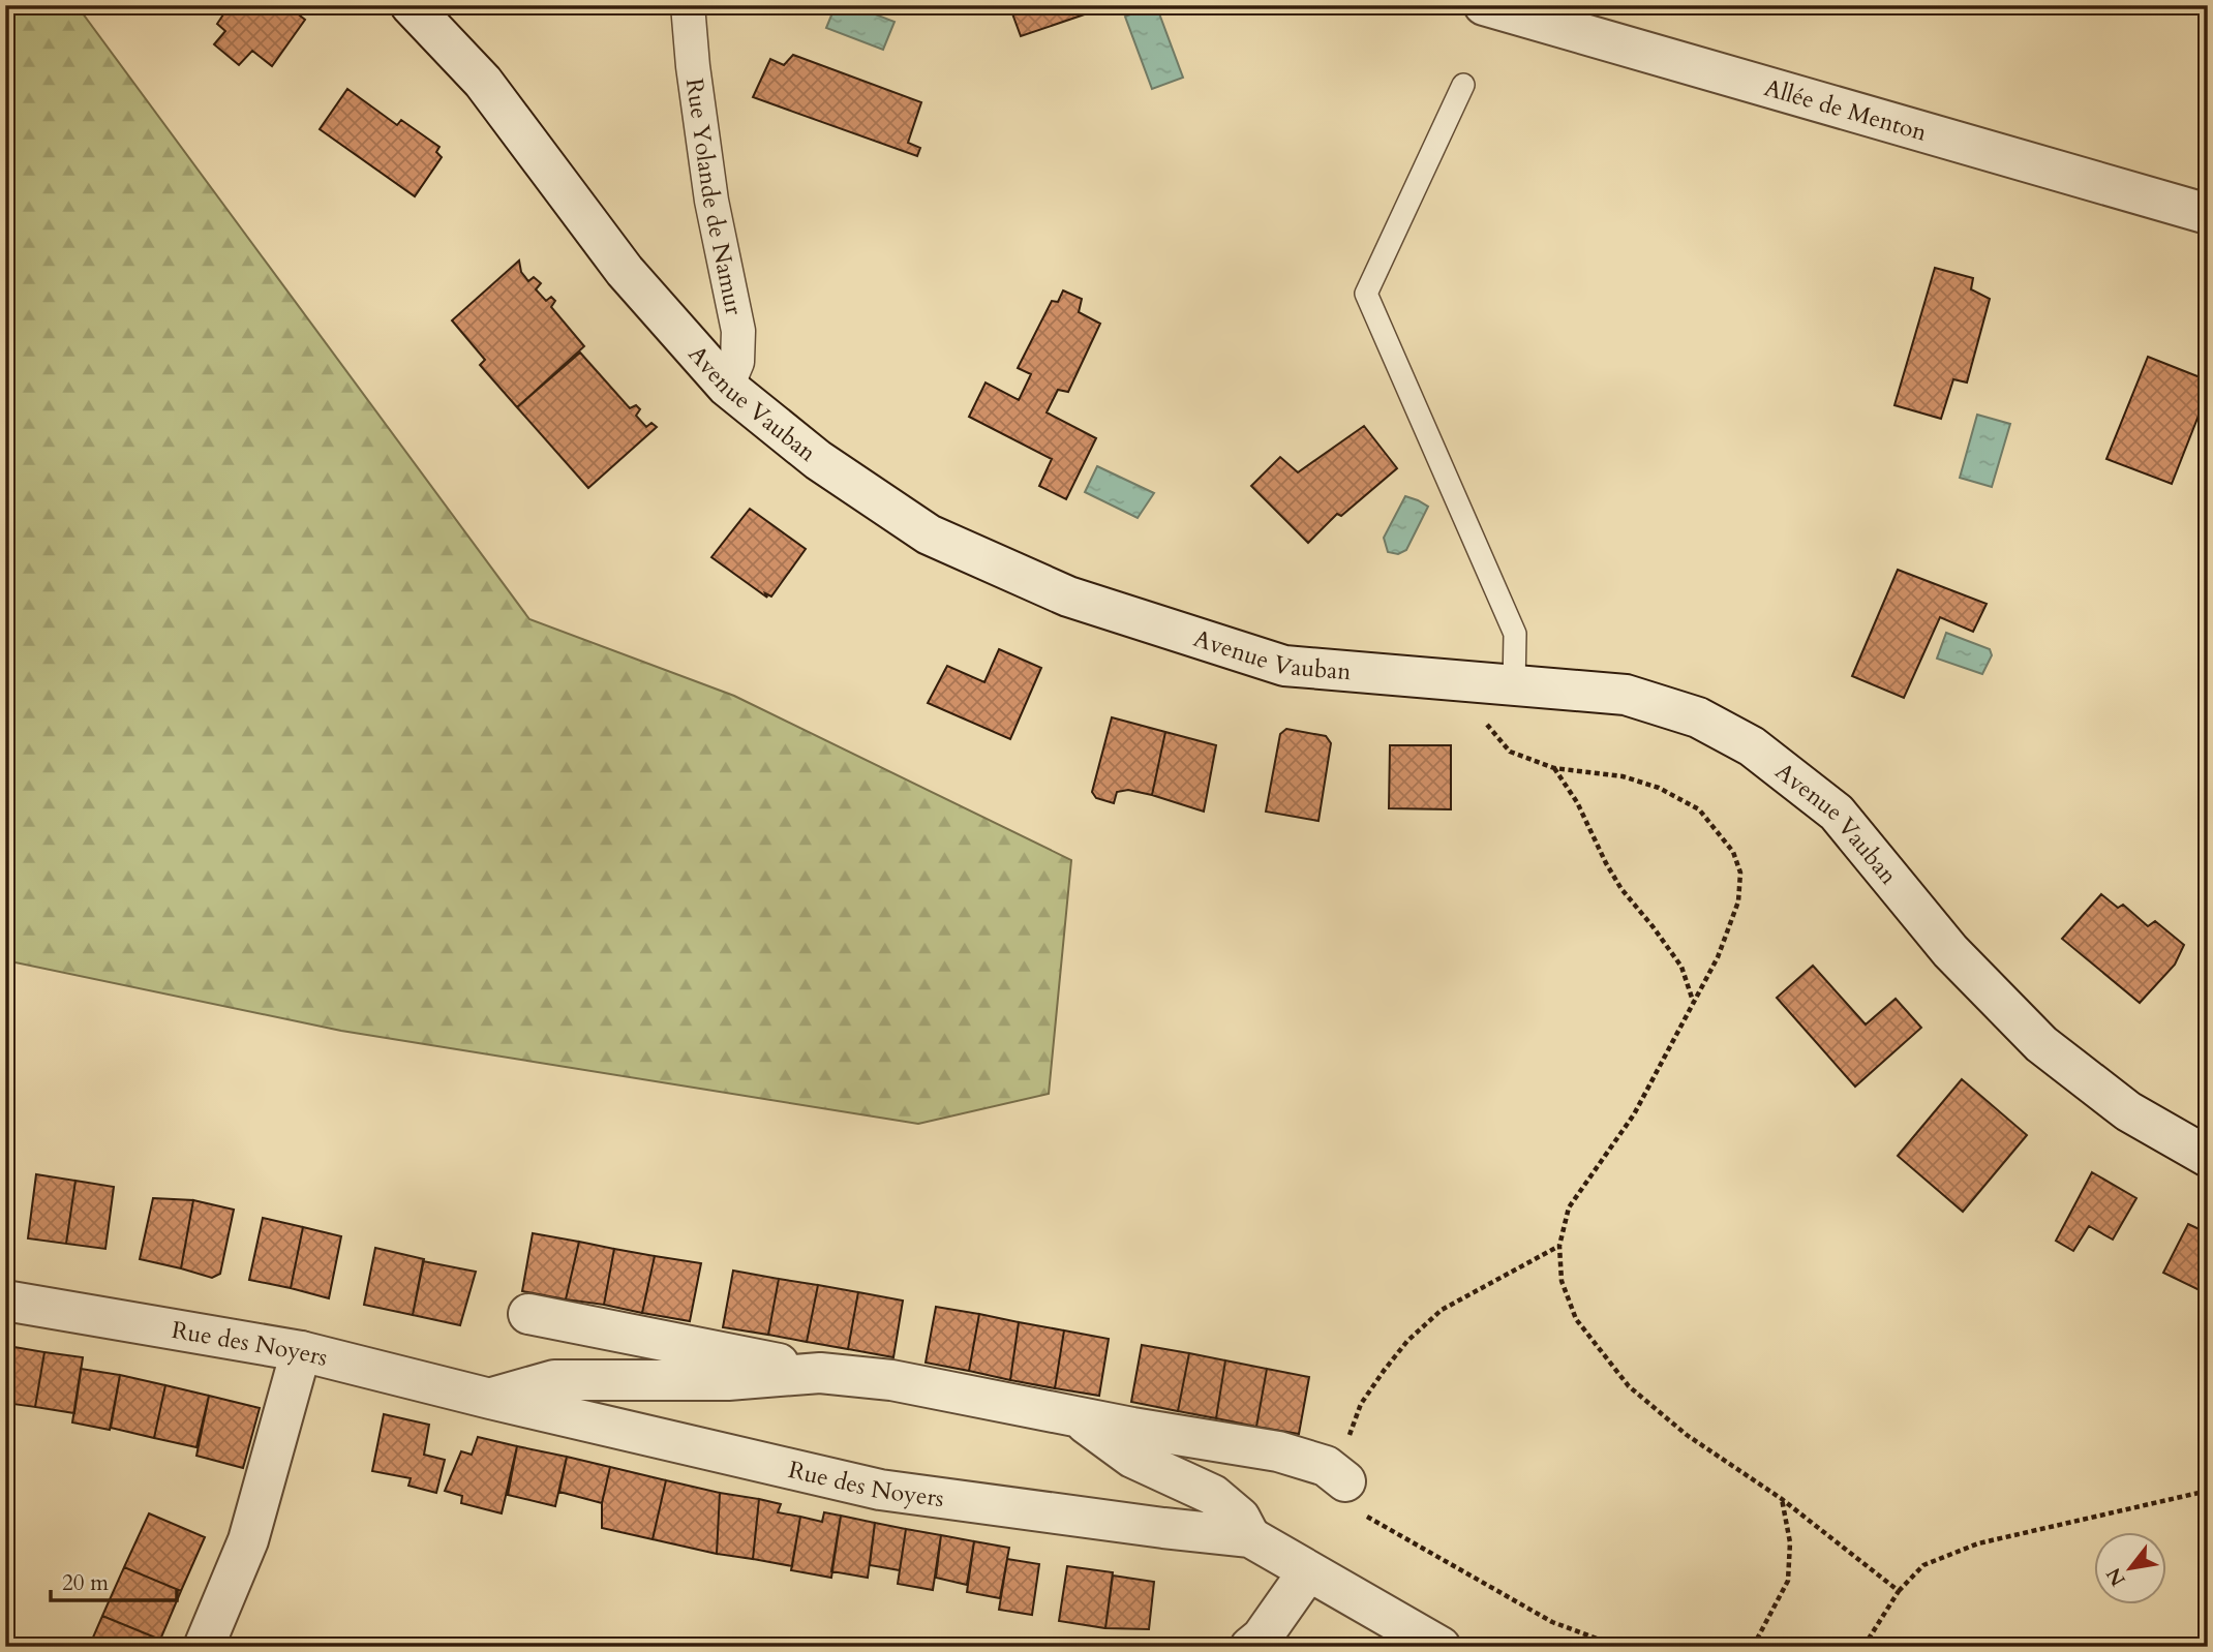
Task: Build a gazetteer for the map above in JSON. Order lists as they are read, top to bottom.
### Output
{
  "streets": {
    "street": [
      "Allée de Menton",
      "Rue Yolande de Namur",
      "Avenue Vauban",
      "Rue des Noyers"
    ]
  },
  "crossings": [
    ["Rue Yolande de Namur", "Avenue Vauban"]
  ],
  "scale_bar": "20 m",
  "north": "bottom left"
}
